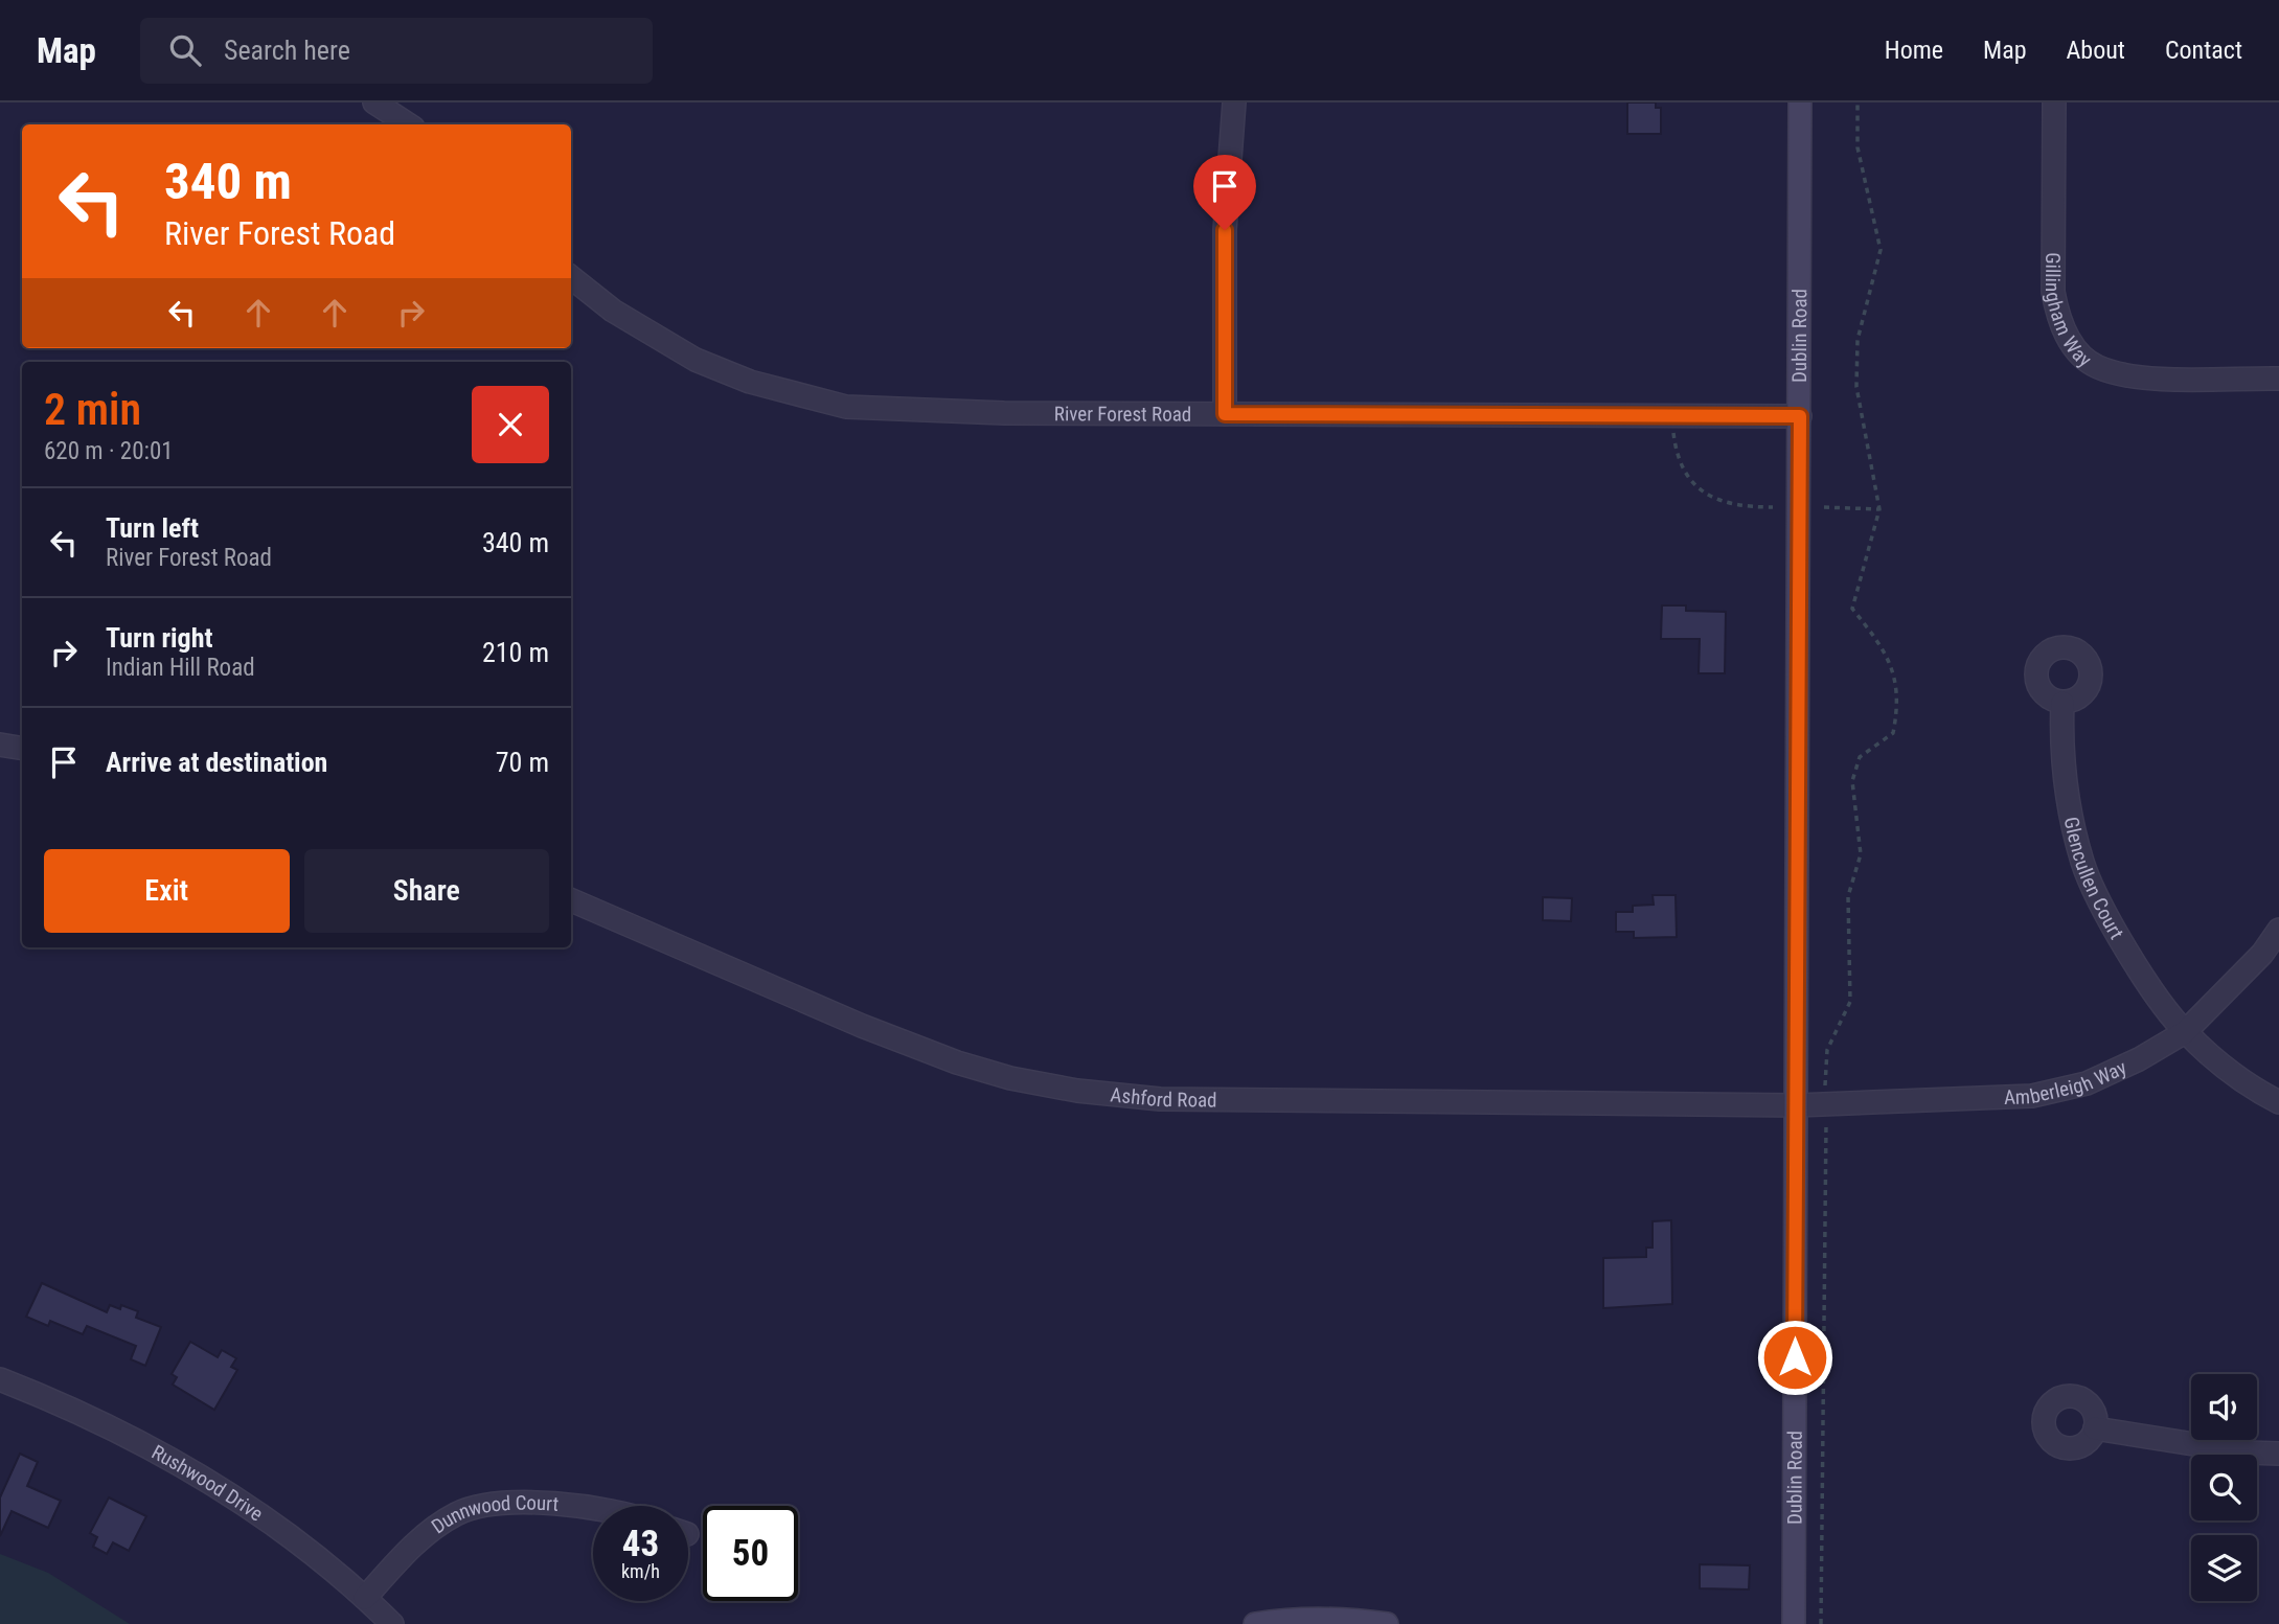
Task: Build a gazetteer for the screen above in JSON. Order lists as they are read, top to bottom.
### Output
{
  "streets": {
    "main road": ["Dublin Road"],
    "street": [
      "Gillingham Way",
      "River Forest Road",
      "Glencullen Court",
      "Amberleigh Way",
      "Ashford Road",
      "Rushwood Drive",
      "Dunnwood Court"
    ]
  },
  "crossings": [
    ["Dublin Road", "River Forest Road"],
    ["Dublin Road", "Amberleigh Way"],
    ["Dublin Road", "Ashford Road"],
    ["Glencullen Court", "Amberleigh Way"],
    ["Amberleigh Way", "Ashford Road"],
    ["Rushwood Drive", "Dunnwood Court"]
  ],
  "page": {
    "header": "Map",
    "search": "Search here",
    "nav": [
      "Home",
      "Map",
      "About",
      "Contact"
    ],
    "turn": ["340 m", "River Forest Road"],
    "heading": ["2 min", "620 m · 20:01"],
    "list": [
      {
        "name": "Turn left",
        "note": "River Forest Road",
        "value": "340 m"
      },
      {
        "name": "Turn right",
        "note": "Indian Hill Road",
        "value": "210 m"
      },
      {
        "name": "Arrive at destination",
        "value": "70 m"
      }
    ],
    "buttons": ["Exit", "Share"],
    "speed": "43 km/h",
    "limit": "50"
  }
}
